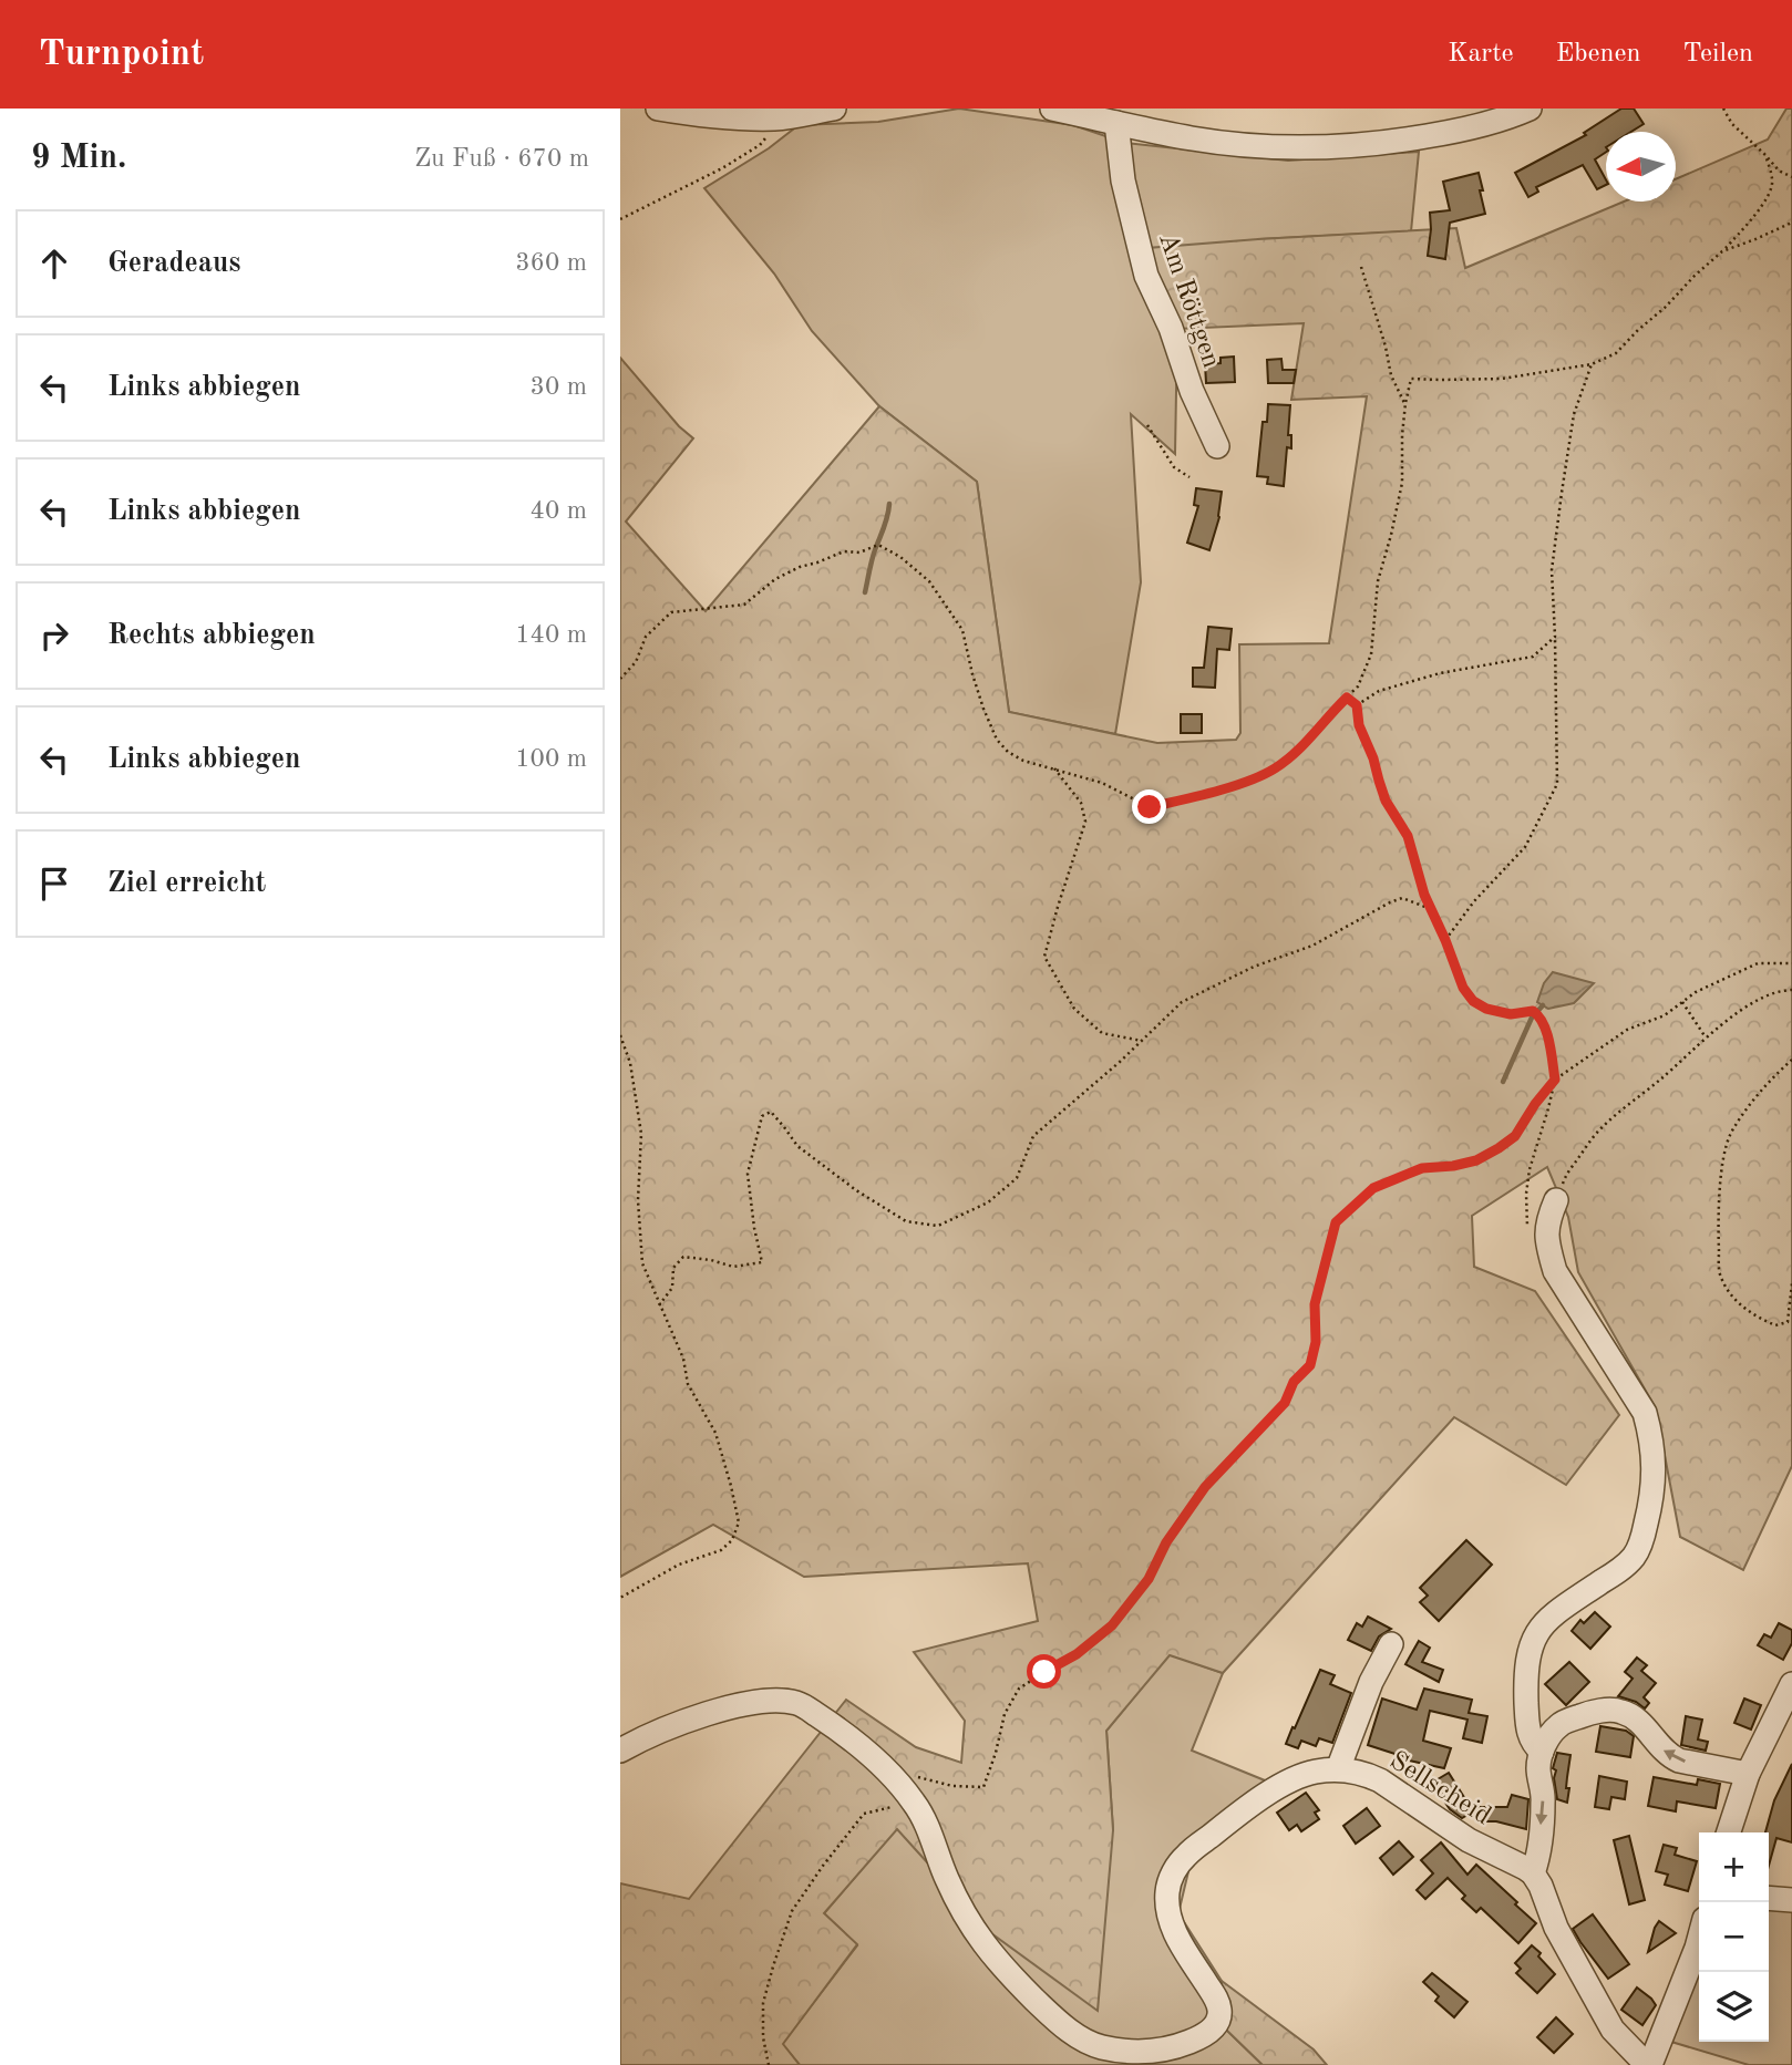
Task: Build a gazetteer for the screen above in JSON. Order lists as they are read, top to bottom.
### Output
{
  "streets": {
    "street": ["Am Röttgen", "Sellscheid"]
  },
  "north": "left",
  "page": {
    "header": "Turnpoint",
    "nav": ["Karte", "Ebenen", "Teilen"],
    "heading": ["9 Min.", "Zu Fuß · 670 m"],
    "list": [
      ["Geradeaus", "360 m"],
      ["Links abbiegen", "30 m"],
      ["Links abbiegen", "40 m"],
      ["Rechts abbiegen", "140 m"],
      ["Links abbiegen", "100 m"],
      "Ziel erreicht"
    ],
    "map_buttons": ["+", "−"]
  }
}
